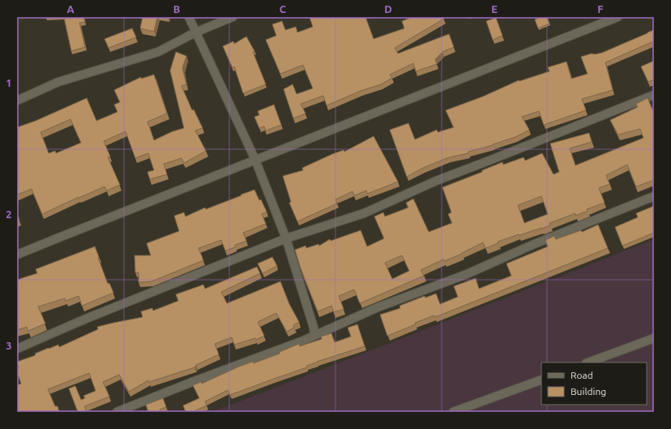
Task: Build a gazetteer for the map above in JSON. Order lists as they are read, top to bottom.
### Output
{
  "legend": ["Road", "Building"],
  "grid": {
    "columns": [
      "A",
      "B",
      "C",
      "D",
      "E",
      "F"
    ],
    "rows": ["1", "2", "3"]
  }
}
